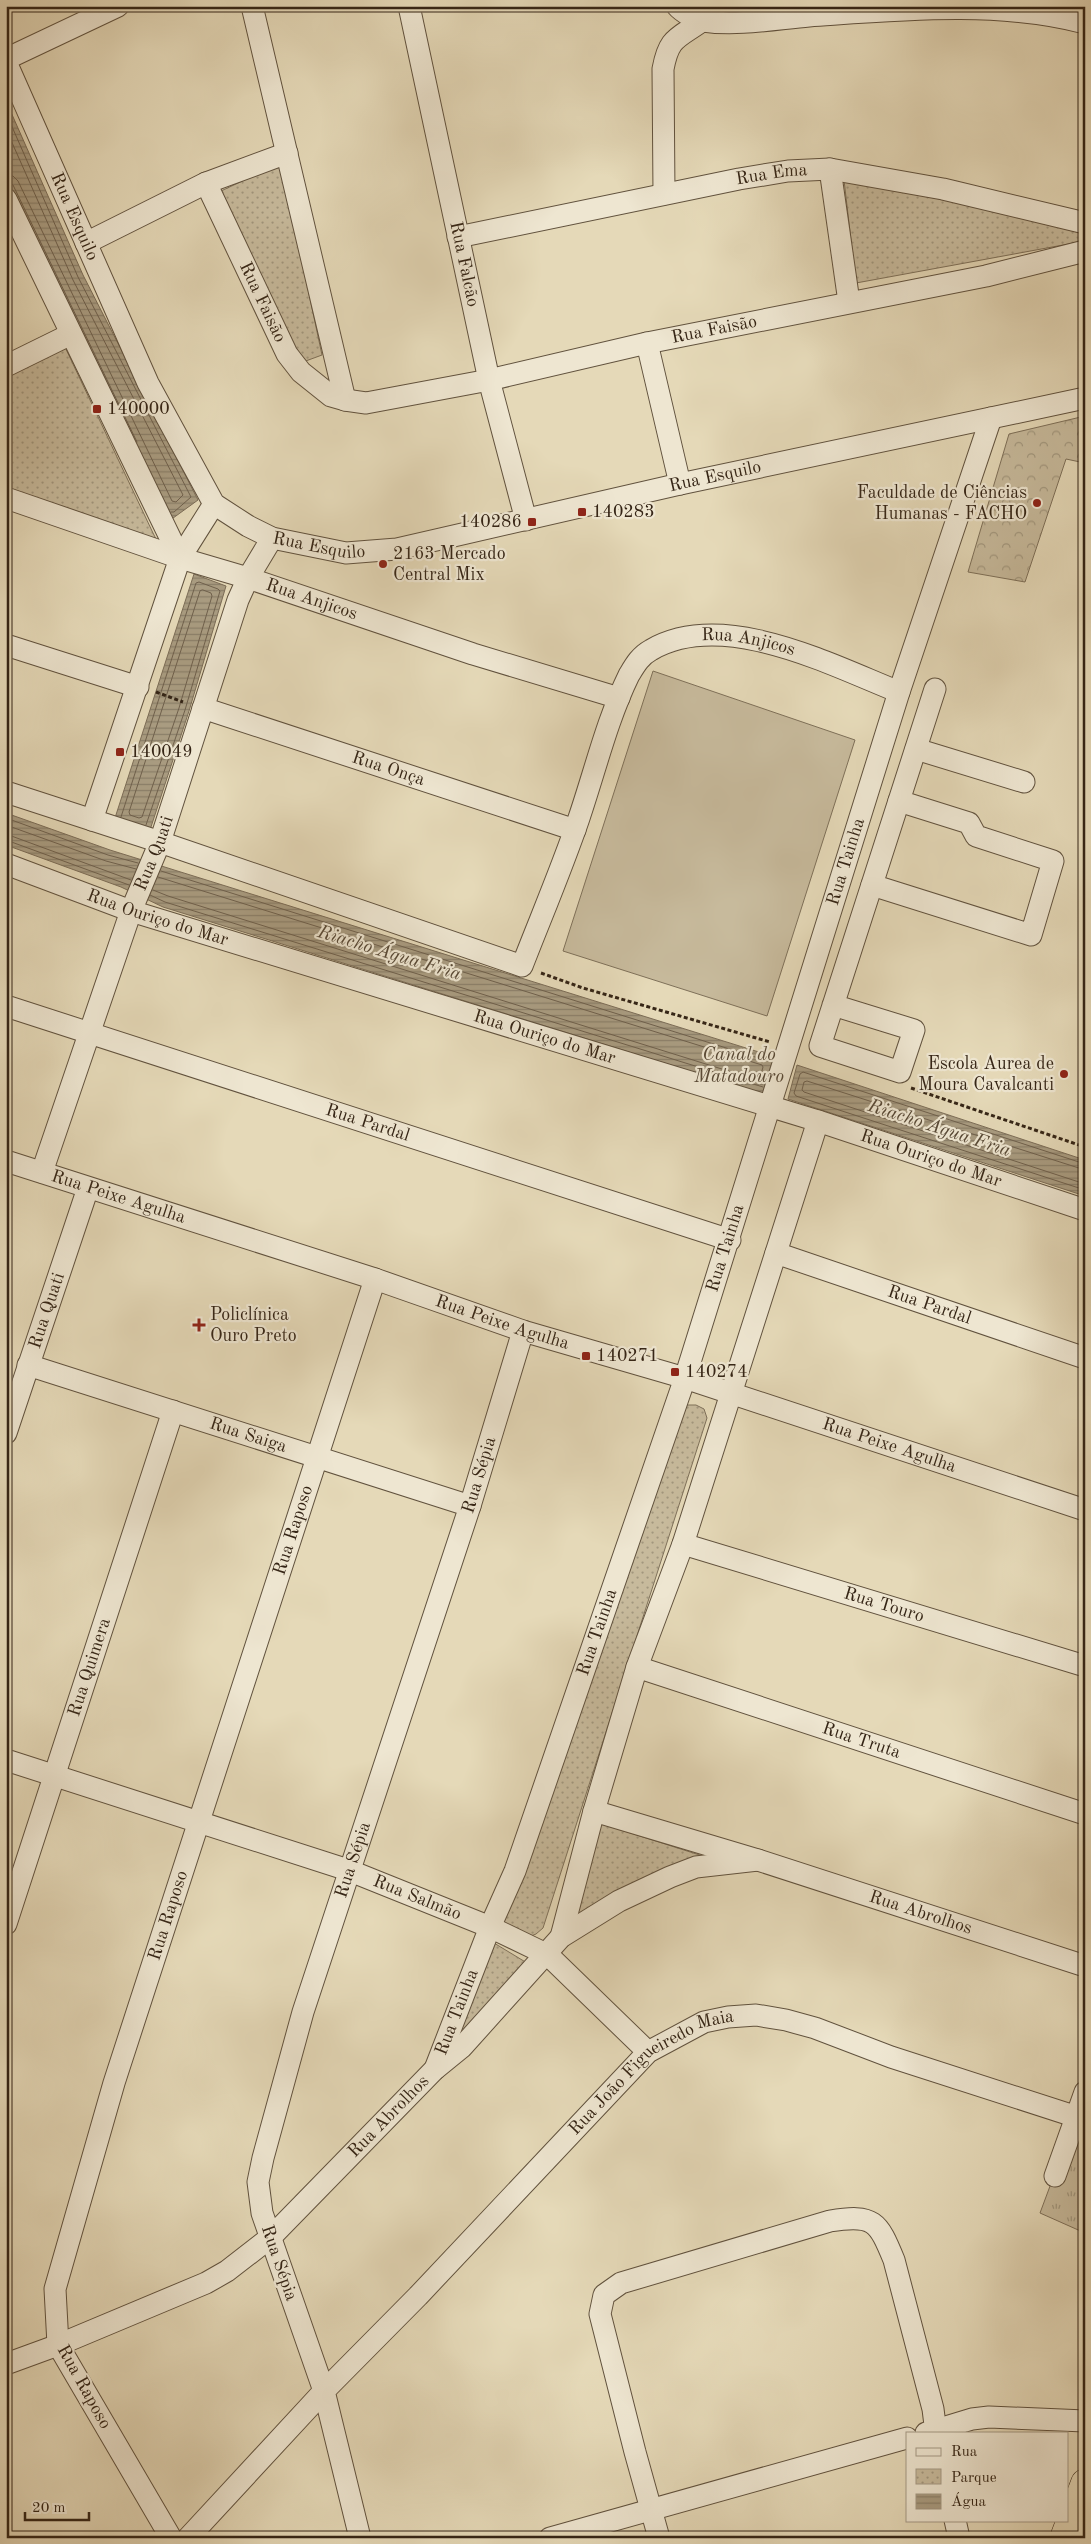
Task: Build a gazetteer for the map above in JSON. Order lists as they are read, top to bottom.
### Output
{
  "streets": {
    "street": [
      "Rua Ema",
      "Rua Esquilo",
      "Rua Falcão",
      "Rua Faisão",
      "Rua Anjicos",
      "Rua Onça",
      "Rua Quati",
      "Rua Tainha",
      "Rua Ouriço do Mar",
      "Rua Pardal",
      "Rua Peixe Agulha",
      "Rua Saiga",
      "Rua Sépia",
      "Rua Raposo",
      "Rua Touro",
      "Rua Quimera",
      "Rua Truta",
      "Rua Salmão",
      "Rua Abrolhos",
      "Rua João Figueiredo Maia"
    ]
  },
  "crossings": [
    ["Rua Ema", "Rua Falcão"],
    ["Rua Esquilo", "Rua Falcão"],
    ["Rua Esquilo", "Rua Quati"],
    ["Rua Esquilo", "Rua Tainha"],
    ["Rua Falcão", "Rua Faisão"],
    ["Rua Anjicos", "Rua Onça"],
    ["Rua Anjicos", "Rua Quati"],
    ["Rua Anjicos", "Rua Tainha"],
    ["Rua Onça", "Rua Quati"],
    ["Rua Quati", "Rua Ouriço do Mar"],
    ["Rua Quati", "Rua Pardal"],
    ["Rua Quati", "Rua Peixe Agulha"],
    ["Rua Quati", "Rua Saiga"],
    ["Rua Tainha", "Rua Ouriço do Mar"],
    ["Rua Tainha", "Rua Pardal"],
    ["Rua Tainha", "Rua Peixe Agulha"],
    ["Rua Tainha", "Rua Salmão"],
    ["Rua Tainha", "Rua Abrolhos"],
    ["Rua Peixe Agulha", "Rua Sépia"],
    ["Rua Peixe Agulha", "Rua Raposo"],
    ["Rua Saiga", "Rua Sépia"],
    ["Rua Saiga", "Rua Raposo"],
    ["Rua Saiga", "Rua Quimera"],
    ["Rua Sépia", "Rua Salmão"],
    ["Rua Sépia", "Rua Abrolhos"],
    ["Rua Sépia", "Rua João Figueiredo Maia"],
    ["Rua Raposo", "Rua Salmão"],
    ["Rua Raposo", "Rua Abrolhos"],
    ["Rua Quimera", "Rua Salmão"],
    ["Rua Salmão", "Rua Abrolhos"],
    ["Rua Salmão", "Rua João Figueiredo Maia"]
  ],
  "water": ["Riacho Água Fria", "Canal do Matadouro"],
  "places": {
    "transit": [
      "140000",
      "140283",
      "140286",
      "140049",
      "140271",
      "140274"
    ],
    "other": ["Faculdade de Ciências Humanas - FACHO", "2163 Mercado Central Mix", "Escola Aurea de Moura Cavalcanti"],
    "health": ["Policlínica Ouro Preto"]
  },
  "legend": ["Rua", "Parque", "Água"],
  "scale_bar": "20 m"
}
